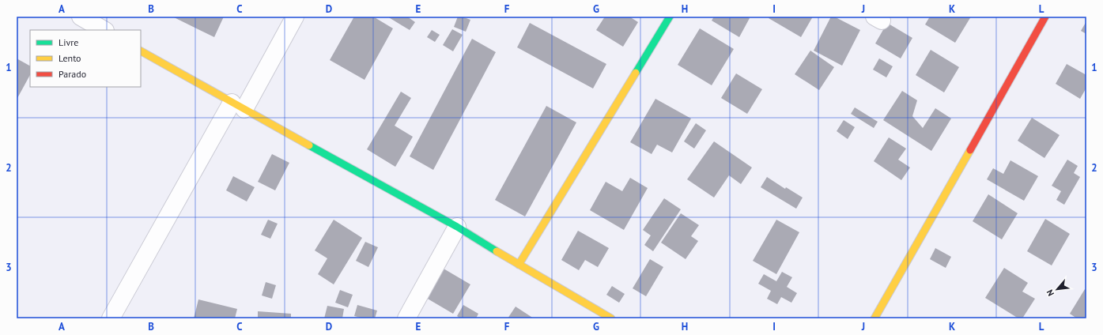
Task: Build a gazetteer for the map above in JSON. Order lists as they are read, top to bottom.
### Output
{
  "legend": ["Livre", "Lento", "Parado"],
  "north": "bottom left",
  "grid": {
    "columns": [
      "A",
      "B",
      "C",
      "D",
      "E",
      "F",
      "G",
      "H",
      "I",
      "J",
      "K",
      "L"
    ],
    "rows": ["1", "2", "3"]
  }
}
